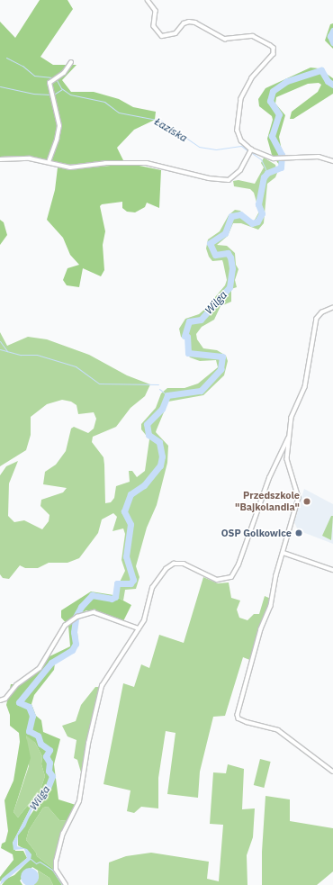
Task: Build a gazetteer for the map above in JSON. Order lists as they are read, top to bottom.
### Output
{
  "water": ["Łaziska", "Wilga"],
  "places": ["Przedszkole \"Bajkolandia\"", "OSP Golkowice"]
}
